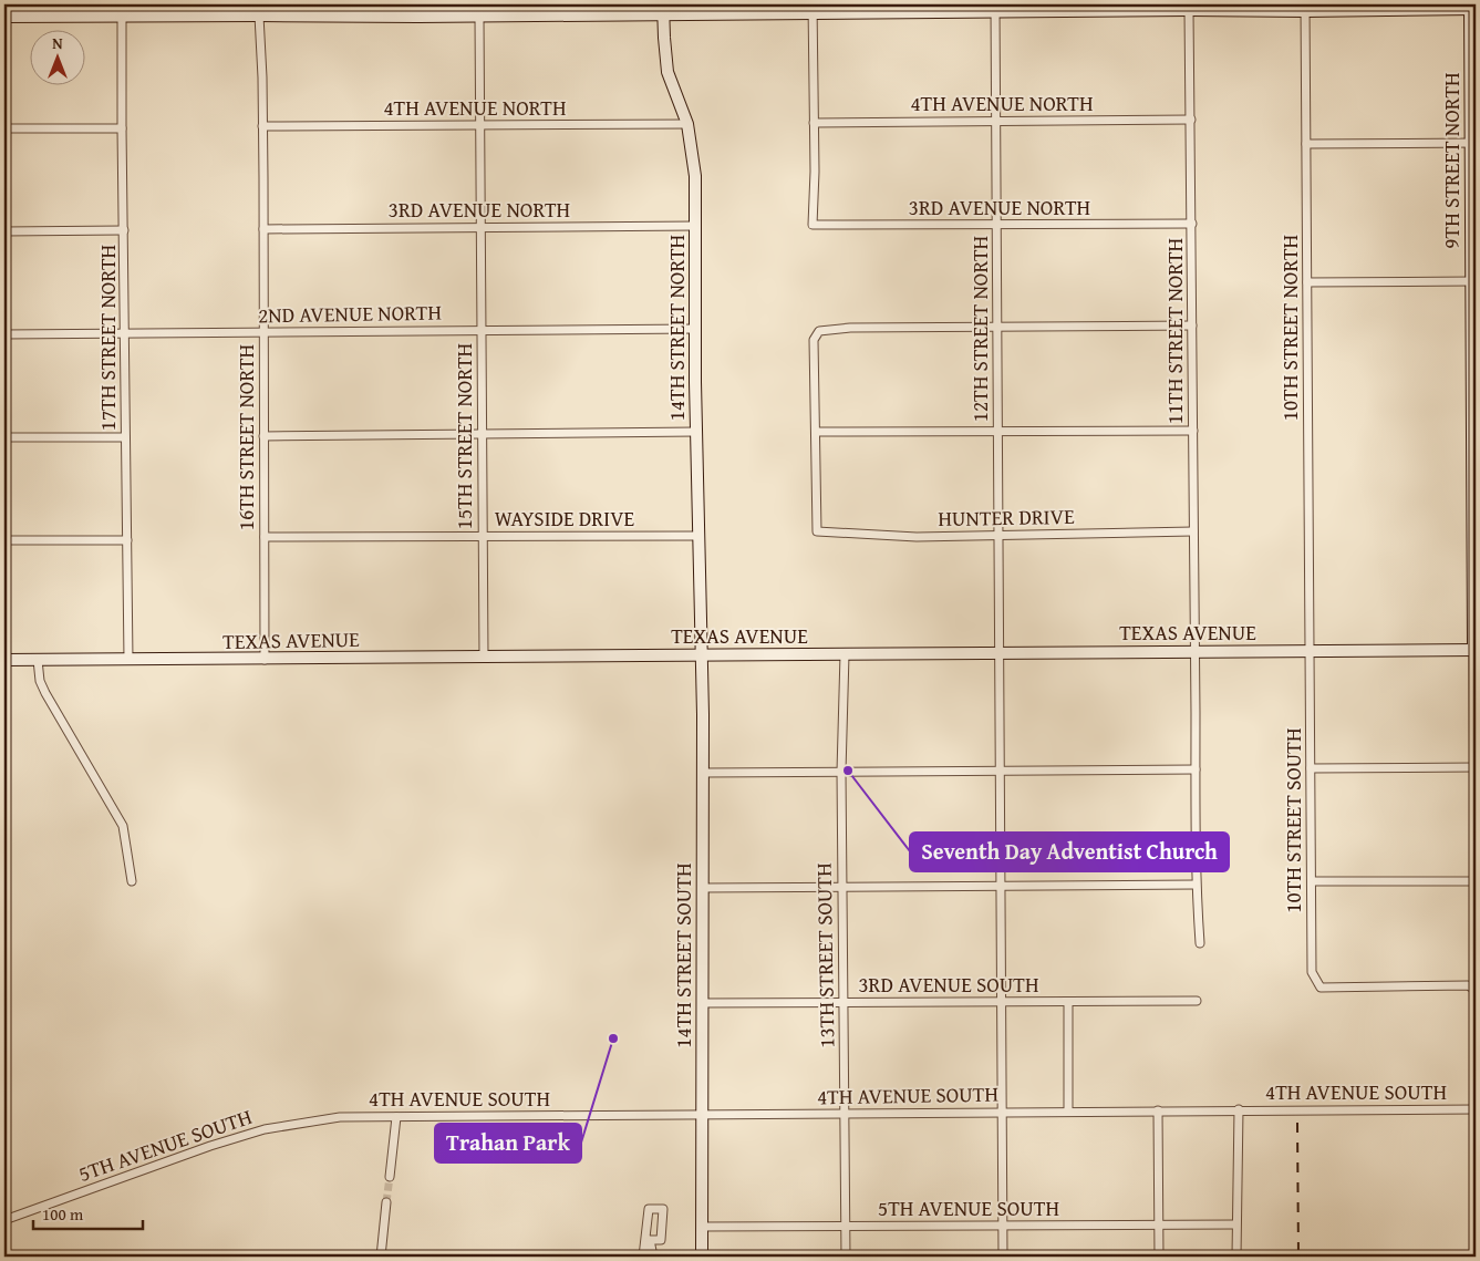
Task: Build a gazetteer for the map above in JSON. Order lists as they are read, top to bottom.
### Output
{
  "streets": {
    "street": [
      "4TH AVENUE NORTH",
      "9TH STREET NORTH",
      "3RD AVENUE NORTH",
      "2ND AVENUE NORTH",
      "14TH STREET NORTH",
      "10TH STREET NORTH",
      "12TH STREET NORTH",
      "11TH STREET NORTH",
      "17TH STREET NORTH",
      "15TH STREET NORTH",
      "16TH STREET NORTH",
      "HUNTER DRIVE",
      "WAYSIDE DRIVE",
      "TEXAS AVENUE",
      "10TH STREET SOUTH",
      "14TH STREET SOUTH",
      "13TH STREET SOUTH",
      "3RD AVENUE SOUTH",
      "4TH AVENUE SOUTH",
      "5TH AVENUE SOUTH"
    ]
  },
  "crossings": [
    ["4TH AVENUE NORTH", "3RD AVENUE NORTH"],
    ["4TH AVENUE NORTH", "14TH STREET NORTH"],
    ["4TH AVENUE NORTH", "12TH STREET NORTH"],
    ["4TH AVENUE NORTH", "11TH STREET NORTH"],
    ["4TH AVENUE NORTH", "15TH STREET NORTH"],
    ["4TH AVENUE NORTH", "16TH STREET NORTH"],
    ["9TH STREET NORTH", "TEXAS AVENUE"],
    ["3RD AVENUE NORTH", "14TH STREET NORTH"],
    ["3RD AVENUE NORTH", "12TH STREET NORTH"],
    ["3RD AVENUE NORTH", "11TH STREET NORTH"],
    ["3RD AVENUE NORTH", "15TH STREET NORTH"],
    ["3RD AVENUE NORTH", "16TH STREET NORTH"],
    ["2ND AVENUE NORTH", "14TH STREET NORTH"],
    ["2ND AVENUE NORTH", "17TH STREET NORTH"],
    ["2ND AVENUE NORTH", "15TH STREET NORTH"],
    ["2ND AVENUE NORTH", "16TH STREET NORTH"],
    ["14TH STREET NORTH", "WAYSIDE DRIVE"],
    ["14TH STREET NORTH", "TEXAS AVENUE"],
    ["14TH STREET NORTH", "14TH STREET SOUTH"],
    ["10TH STREET NORTH", "TEXAS AVENUE"],
    ["10TH STREET NORTH", "10TH STREET SOUTH"],
    ["12TH STREET NORTH", "HUNTER DRIVE"],
    ["12TH STREET NORTH", "TEXAS AVENUE"],
    ["12TH STREET NORTH", "3RD AVENUE SOUTH"],
    ["12TH STREET NORTH", "4TH AVENUE SOUTH"],
    ["12TH STREET NORTH", "5TH AVENUE SOUTH"],
    ["11TH STREET NORTH", "HUNTER DRIVE"],
    ["11TH STREET NORTH", "TEXAS AVENUE"],
    ["17TH STREET NORTH", "TEXAS AVENUE"],
    ["15TH STREET NORTH", "WAYSIDE DRIVE"],
    ["15TH STREET NORTH", "TEXAS AVENUE"],
    ["16TH STREET NORTH", "WAYSIDE DRIVE"],
    ["16TH STREET NORTH", "TEXAS AVENUE"],
    ["TEXAS AVENUE", "10TH STREET SOUTH"],
    ["TEXAS AVENUE", "14TH STREET SOUTH"],
    ["TEXAS AVENUE", "13TH STREET SOUTH"],
    ["14TH STREET SOUTH", "3RD AVENUE SOUTH"],
    ["14TH STREET SOUTH", "4TH AVENUE SOUTH"],
    ["14TH STREET SOUTH", "5TH AVENUE SOUTH"],
    ["13TH STREET SOUTH", "3RD AVENUE SOUTH"],
    ["13TH STREET SOUTH", "4TH AVENUE SOUTH"],
    ["13TH STREET SOUTH", "5TH AVENUE SOUTH"],
    ["4TH AVENUE SOUTH", "5TH AVENUE SOUTH"]
  ],
  "places": ["Seventh Day Adventist Church", "Trahan Park"],
  "scale_bar": "100 m",
  "north": "top"
}
